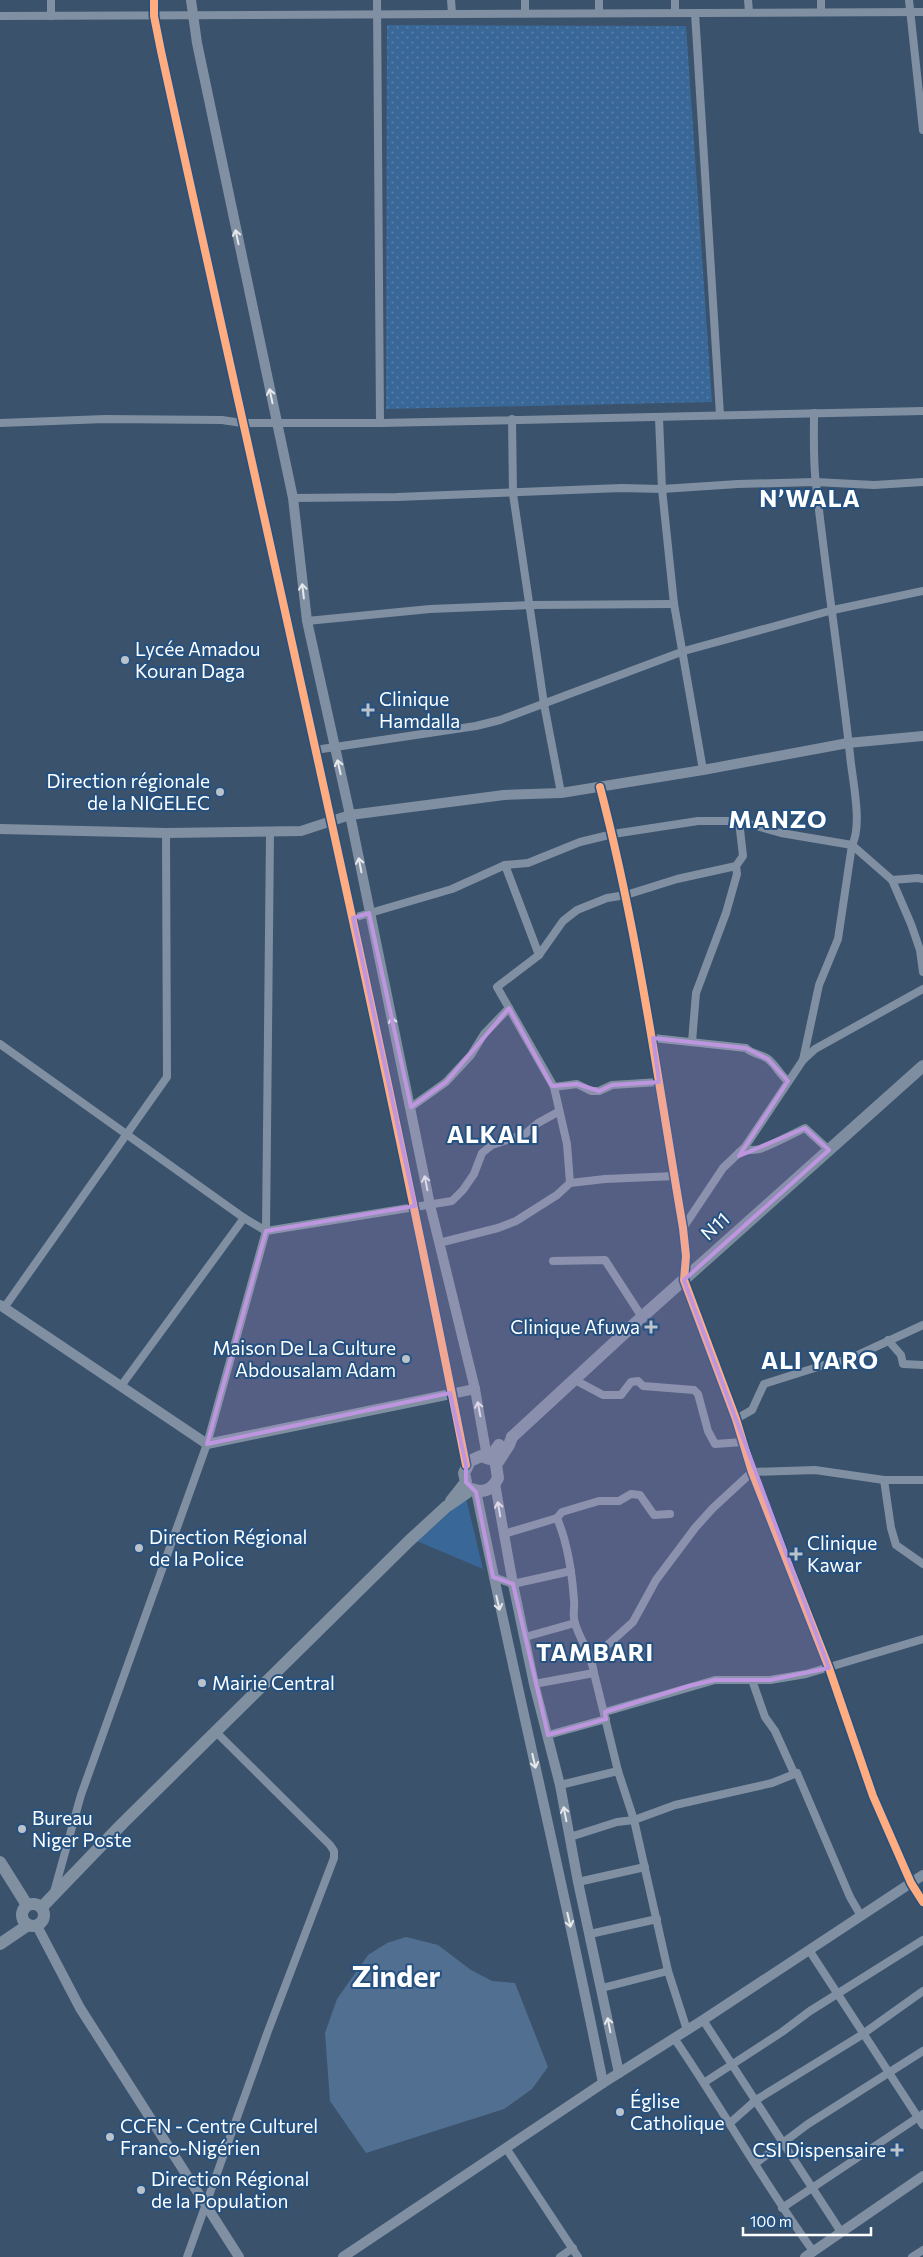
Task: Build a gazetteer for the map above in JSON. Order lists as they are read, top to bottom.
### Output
{
  "streets": {
    "main road": ["N11"]
  },
  "districts": [
    "N’WALA",
    "MANZO",
    "ALKALI",
    "ALI YARO",
    "TAMBARI",
    "Zinder"
  ],
  "places": {
    "other": [
      "Lycée Amadou Kouran Daga",
      "Direction régionale de la NIGELEC",
      "Maison De La Culture Abdousalam Adam",
      "Direction Régional de la Police",
      "Mairie Central",
      "Bureau Niger Poste",
      "Église Catholique",
      "CCFN - Centre Culturel Franco-Nigérien",
      "Direction Régional de la Population"
    ],
    "health": [
      "Clinique Hamdalla",
      "Clinique Afuwa",
      "Clinique Kawar",
      "CSI Dispensaire"
    ]
  },
  "scale_bar": "100 m"
}
